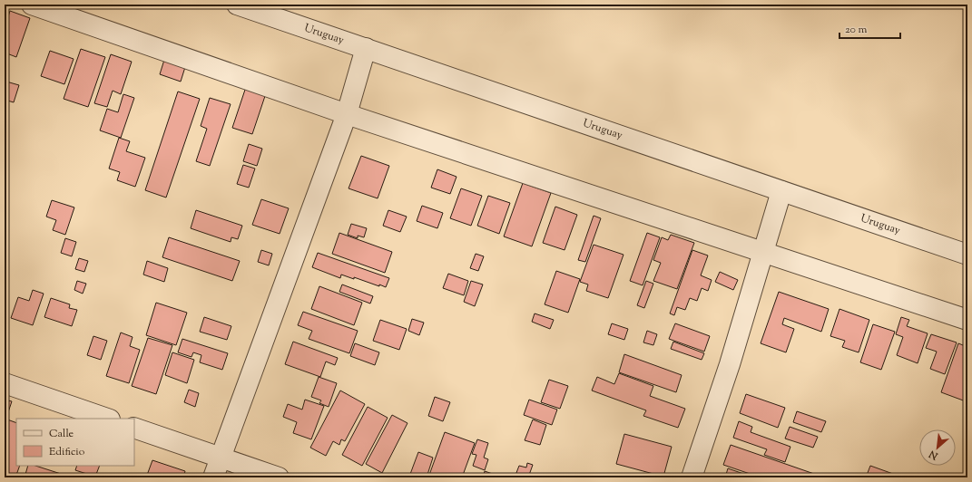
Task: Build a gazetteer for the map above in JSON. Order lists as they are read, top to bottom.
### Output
{
  "streets": {
    "street": ["Uruguay"]
  },
  "legend": ["Calle", "Edificio"],
  "scale_bar": "20 m",
  "north": "bottom left"
}
